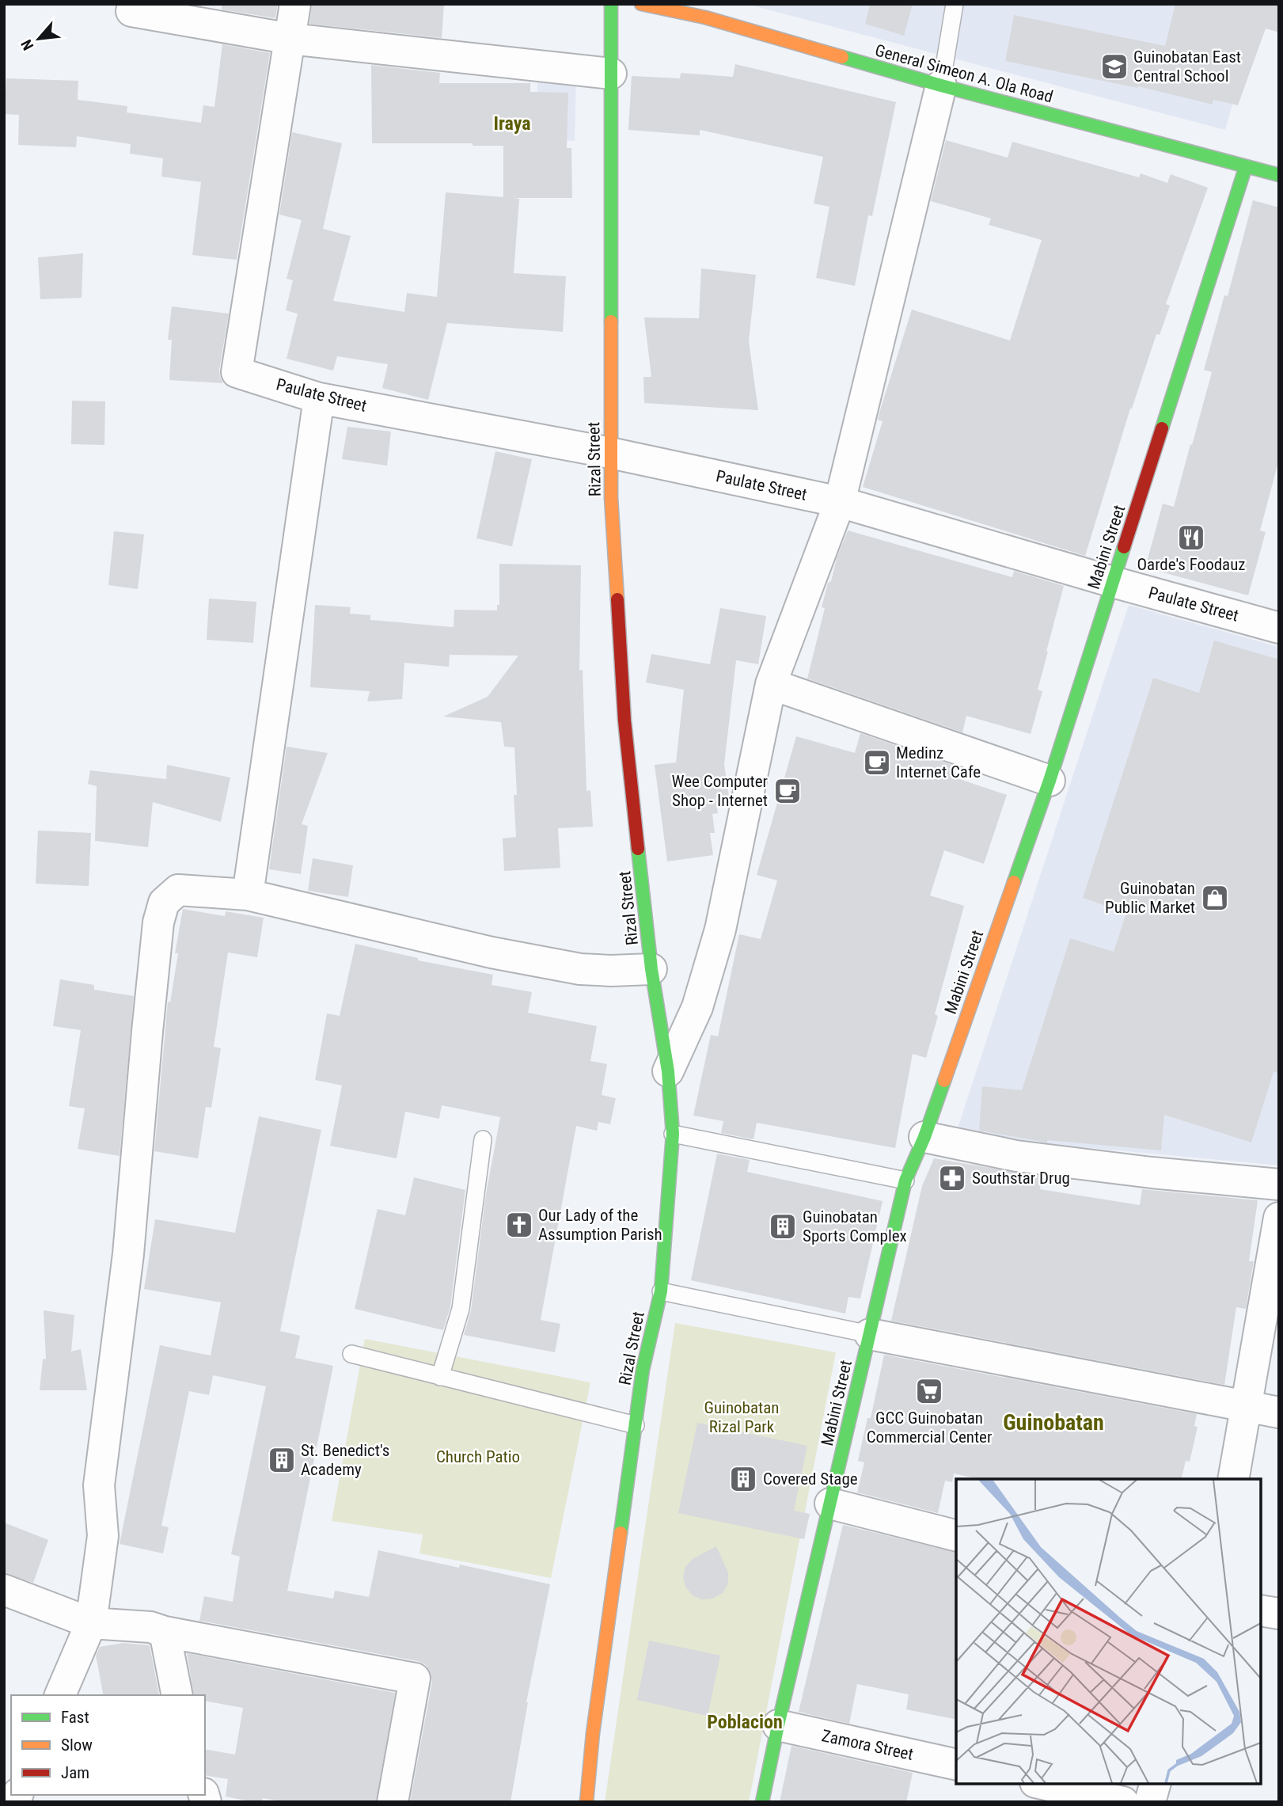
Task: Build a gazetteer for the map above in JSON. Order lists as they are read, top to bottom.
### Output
{
  "streets": {
    "main road": ["General Simeon A. Ola Road", "Rizal Street", "Mabini Street"],
    "street": ["Paulate Street", "Zamora Street"]
  },
  "crossings": [
    ["General Simeon A. Ola Road", "Mabini Street"],
    ["Paulate Street", "Rizal Street"],
    ["Paulate Street", "Mabini Street"],
    ["Mabini Street", "Zamora Street"]
  ],
  "districts": ["Iraya", "Guinobatan", "Poblacion"],
  "parks": ["Guinobatan Rizal Park", "Church Patio"],
  "places": {
    "school or university": ["Guinobatan East Central School"],
    "restaurant": ["Oarde's Foodauz"],
    "cafe": ["Medinz Internet Cafe", "Wee Computer Shop - Internet"],
    "shop": ["Guinobatan Public Market"],
    "pharmacy": ["Southstar Drug"],
    "church": ["Our Lady of the Assumption Parish"],
    "building": ["Guinobatan Sports Complex", "St. Benedict's Academy", "Covered Stage"],
    "supermarket": ["GCC Guinobatan Commercial Center"]
  },
  "legend": ["Fast", "Slow", "Jam"],
  "north": "bottom left"
}
